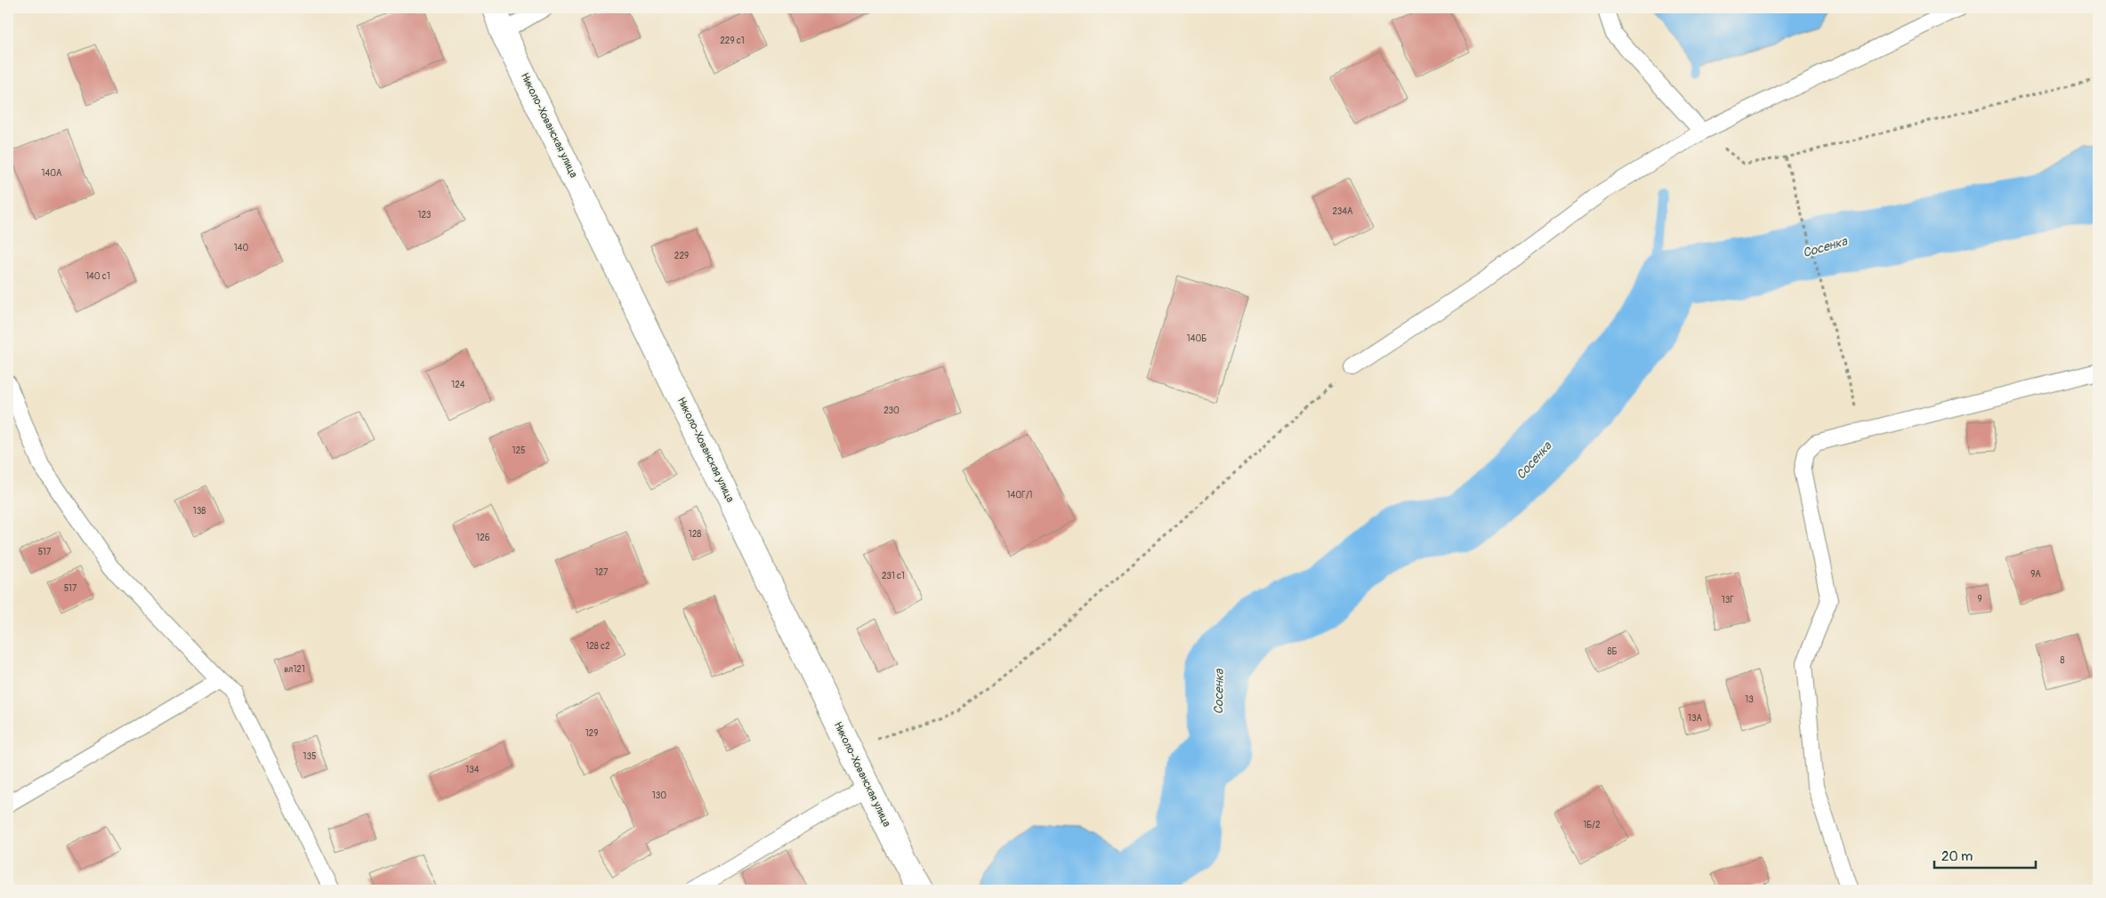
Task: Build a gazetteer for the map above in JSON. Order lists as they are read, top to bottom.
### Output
{
  "streets": {
    "street": ["Николо-Хованская улица"]
  },
  "water": ["Сосенка"],
  "house_numbers": [
    "229 с1",
    "140А",
    "234А",
    "123",
    "140",
    "229",
    "140 с1",
    "140Б",
    "124",
    "230",
    "125",
    "140Г/1",
    "138",
    "128",
    "126",
    "517",
    "127",
    "9А",
    "231 с1",
    "517",
    "9",
    "13Г",
    "128 с2",
    "8Б",
    "8",
    "вл121",
    "13",
    "13А",
    "129",
    "135",
    "134",
    "130",
    "1Б/2"
  ],
  "scale_bar": "20 m"
}
